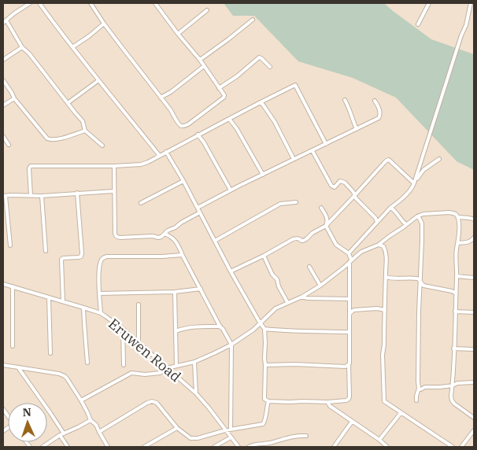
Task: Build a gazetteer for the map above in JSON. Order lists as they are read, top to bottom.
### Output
{
  "streets": {
    "street": ["Eruwen Road"]
  },
  "north": "top"
}
